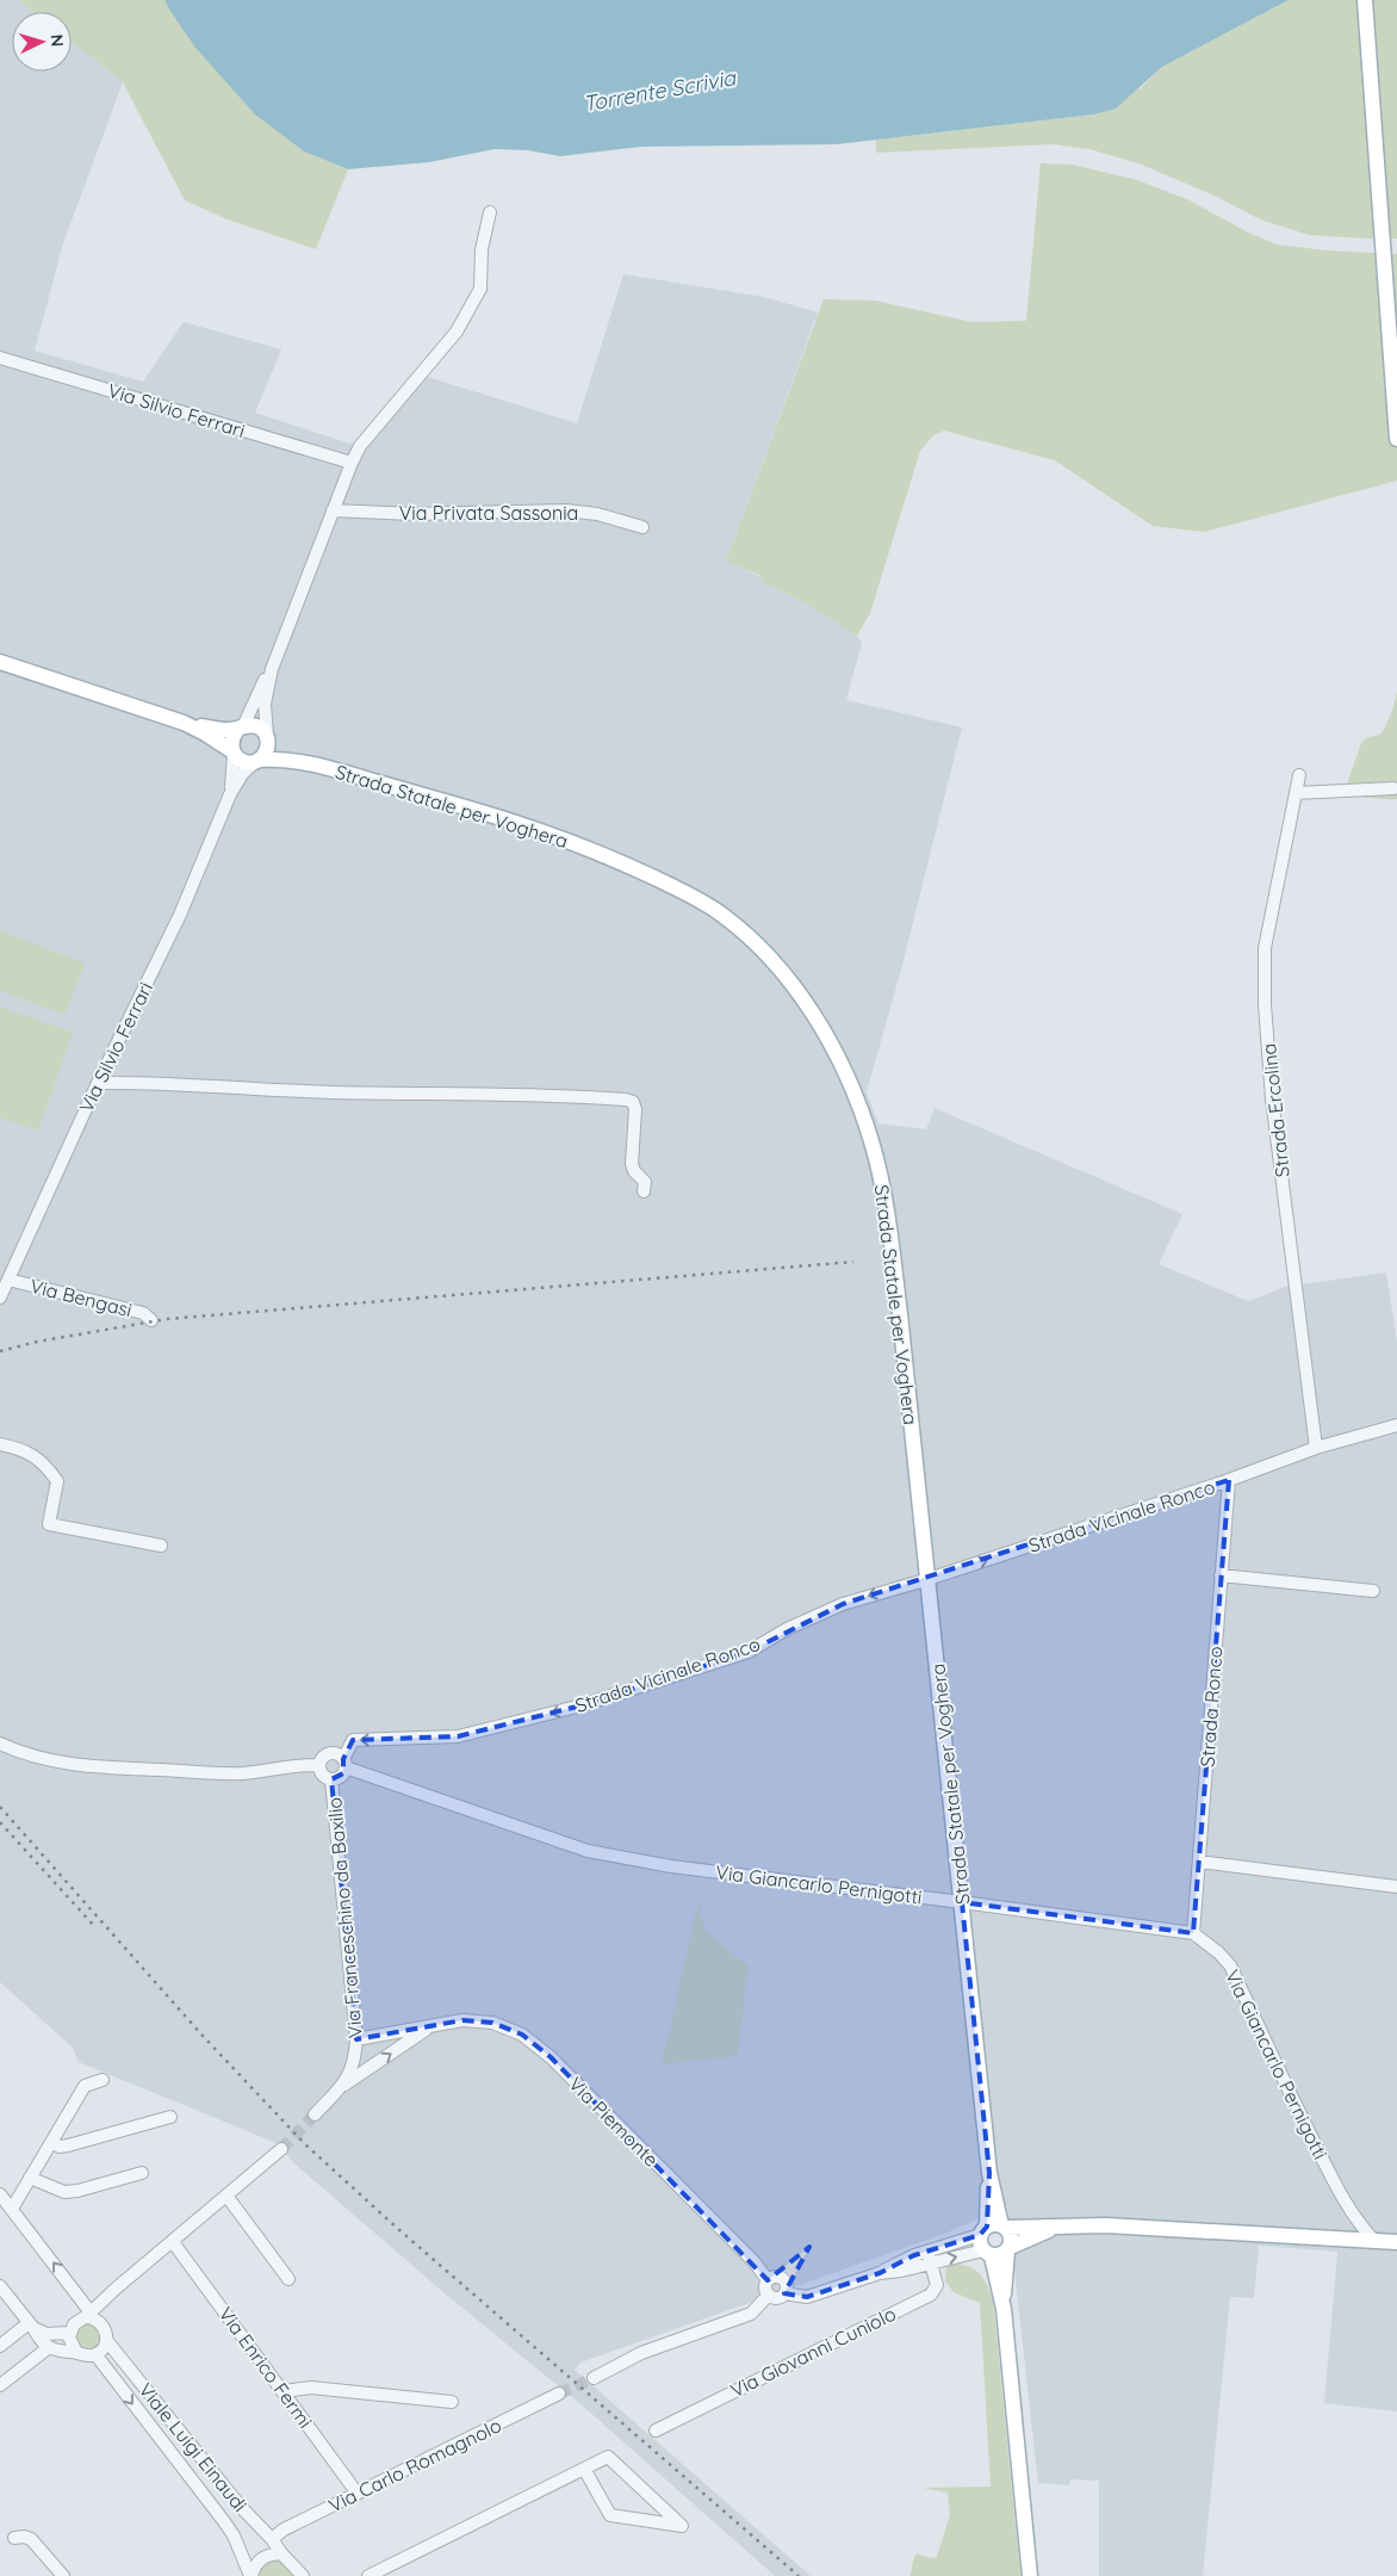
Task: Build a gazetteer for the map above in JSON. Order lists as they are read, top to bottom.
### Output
{
  "streets": {
    "main road": ["Strada Statale per Voghera"],
    "street": [
      "Via Silvio Ferrari",
      "Via Privata Sassonia",
      "Strada Ercolina",
      "Via Bengasi",
      "Strada Vicinale Ronco",
      "Strada Ronco",
      "Via Giancarlo Pernigotti",
      "Via Franceschino da Baxilio",
      "Via Piemonte",
      "Via Giovanni Cuniolo",
      "Via Enrico Fermi",
      "Viale Luigi Einaudi",
      "Via Carlo Romagnolo"
    ]
  },
  "crossings": [
    ["Via Silvio Ferrari", "Strada Statale per Voghera"],
    ["Via Silvio Ferrari", "Via Bengasi"],
    ["Strada Statale per Voghera", "Strada Vicinale Ronco"],
    ["Strada Statale per Voghera", "Via Giancarlo Pernigotti"],
    ["Strada Ercolina", "Strada Vicinale Ronco"],
    ["Strada Vicinale Ronco", "Strada Ronco"],
    ["Strada Vicinale Ronco", "Via Giancarlo Pernigotti"],
    ["Strada Vicinale Ronco", "Via Franceschino da Baxilio"],
    ["Strada Ronco", "Via Giancarlo Pernigotti"],
    ["Via Giancarlo Pernigotti", "Via Franceschino da Baxilio"],
    ["Via Franceschino da Baxilio", "Via Piemonte"],
    ["Via Enrico Fermi", "Via Carlo Romagnolo"],
    ["Viale Luigi Einaudi", "Via Carlo Romagnolo"]
  ],
  "water": ["Torrente Scrivia"],
  "north": "right"
}
